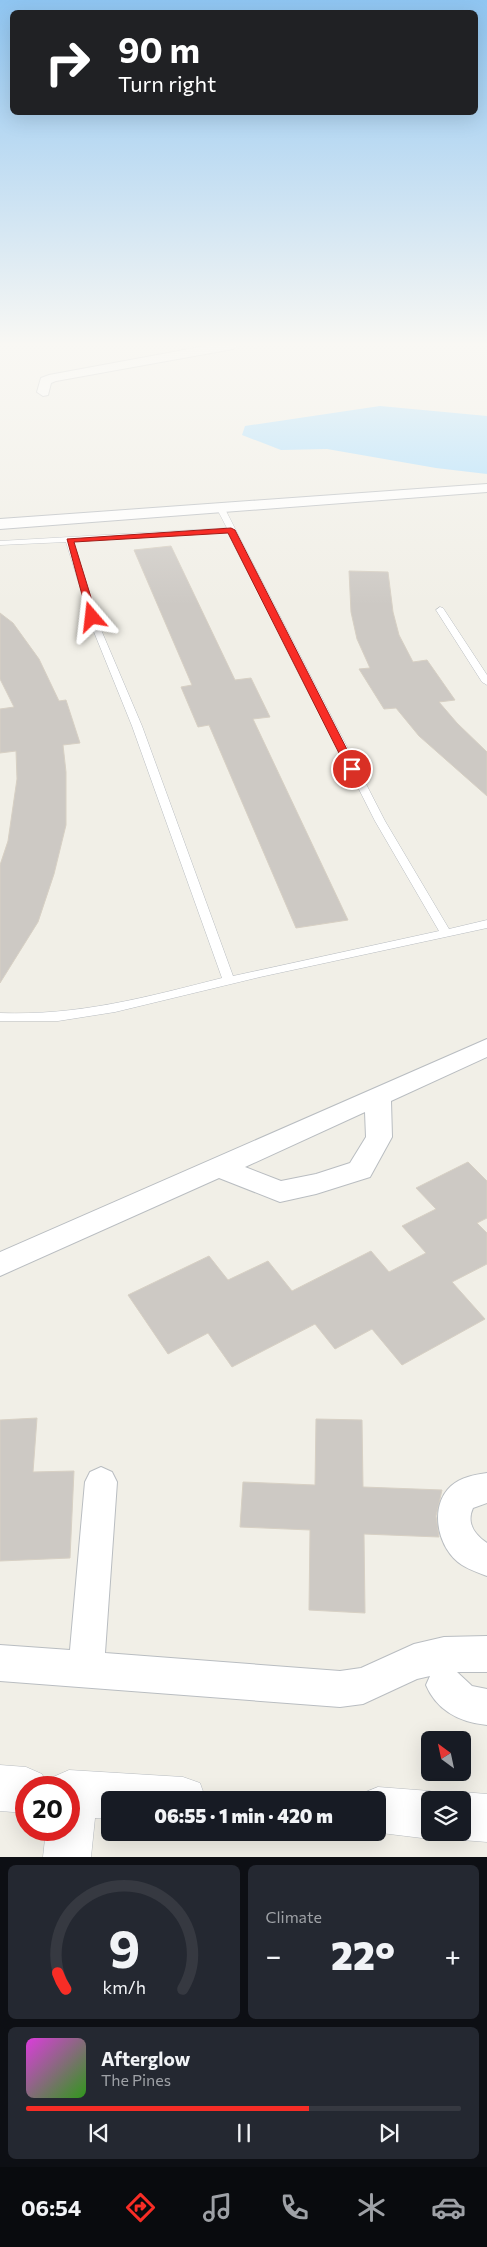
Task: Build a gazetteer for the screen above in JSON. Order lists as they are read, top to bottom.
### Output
{
  "north": "top left",
  "page": {
    "turn": ["90 m", "Turn right"],
    "limit": "20",
    "trip": "06:55 · 1 min · 420 m",
    "tile": "Climate",
    "heat": ["−", "22°", "+"],
    "song": ["Afterglow", "The Pines"],
    "tabs": "06:54",
    "gauge": ["9", "km/h"]
  }
}
